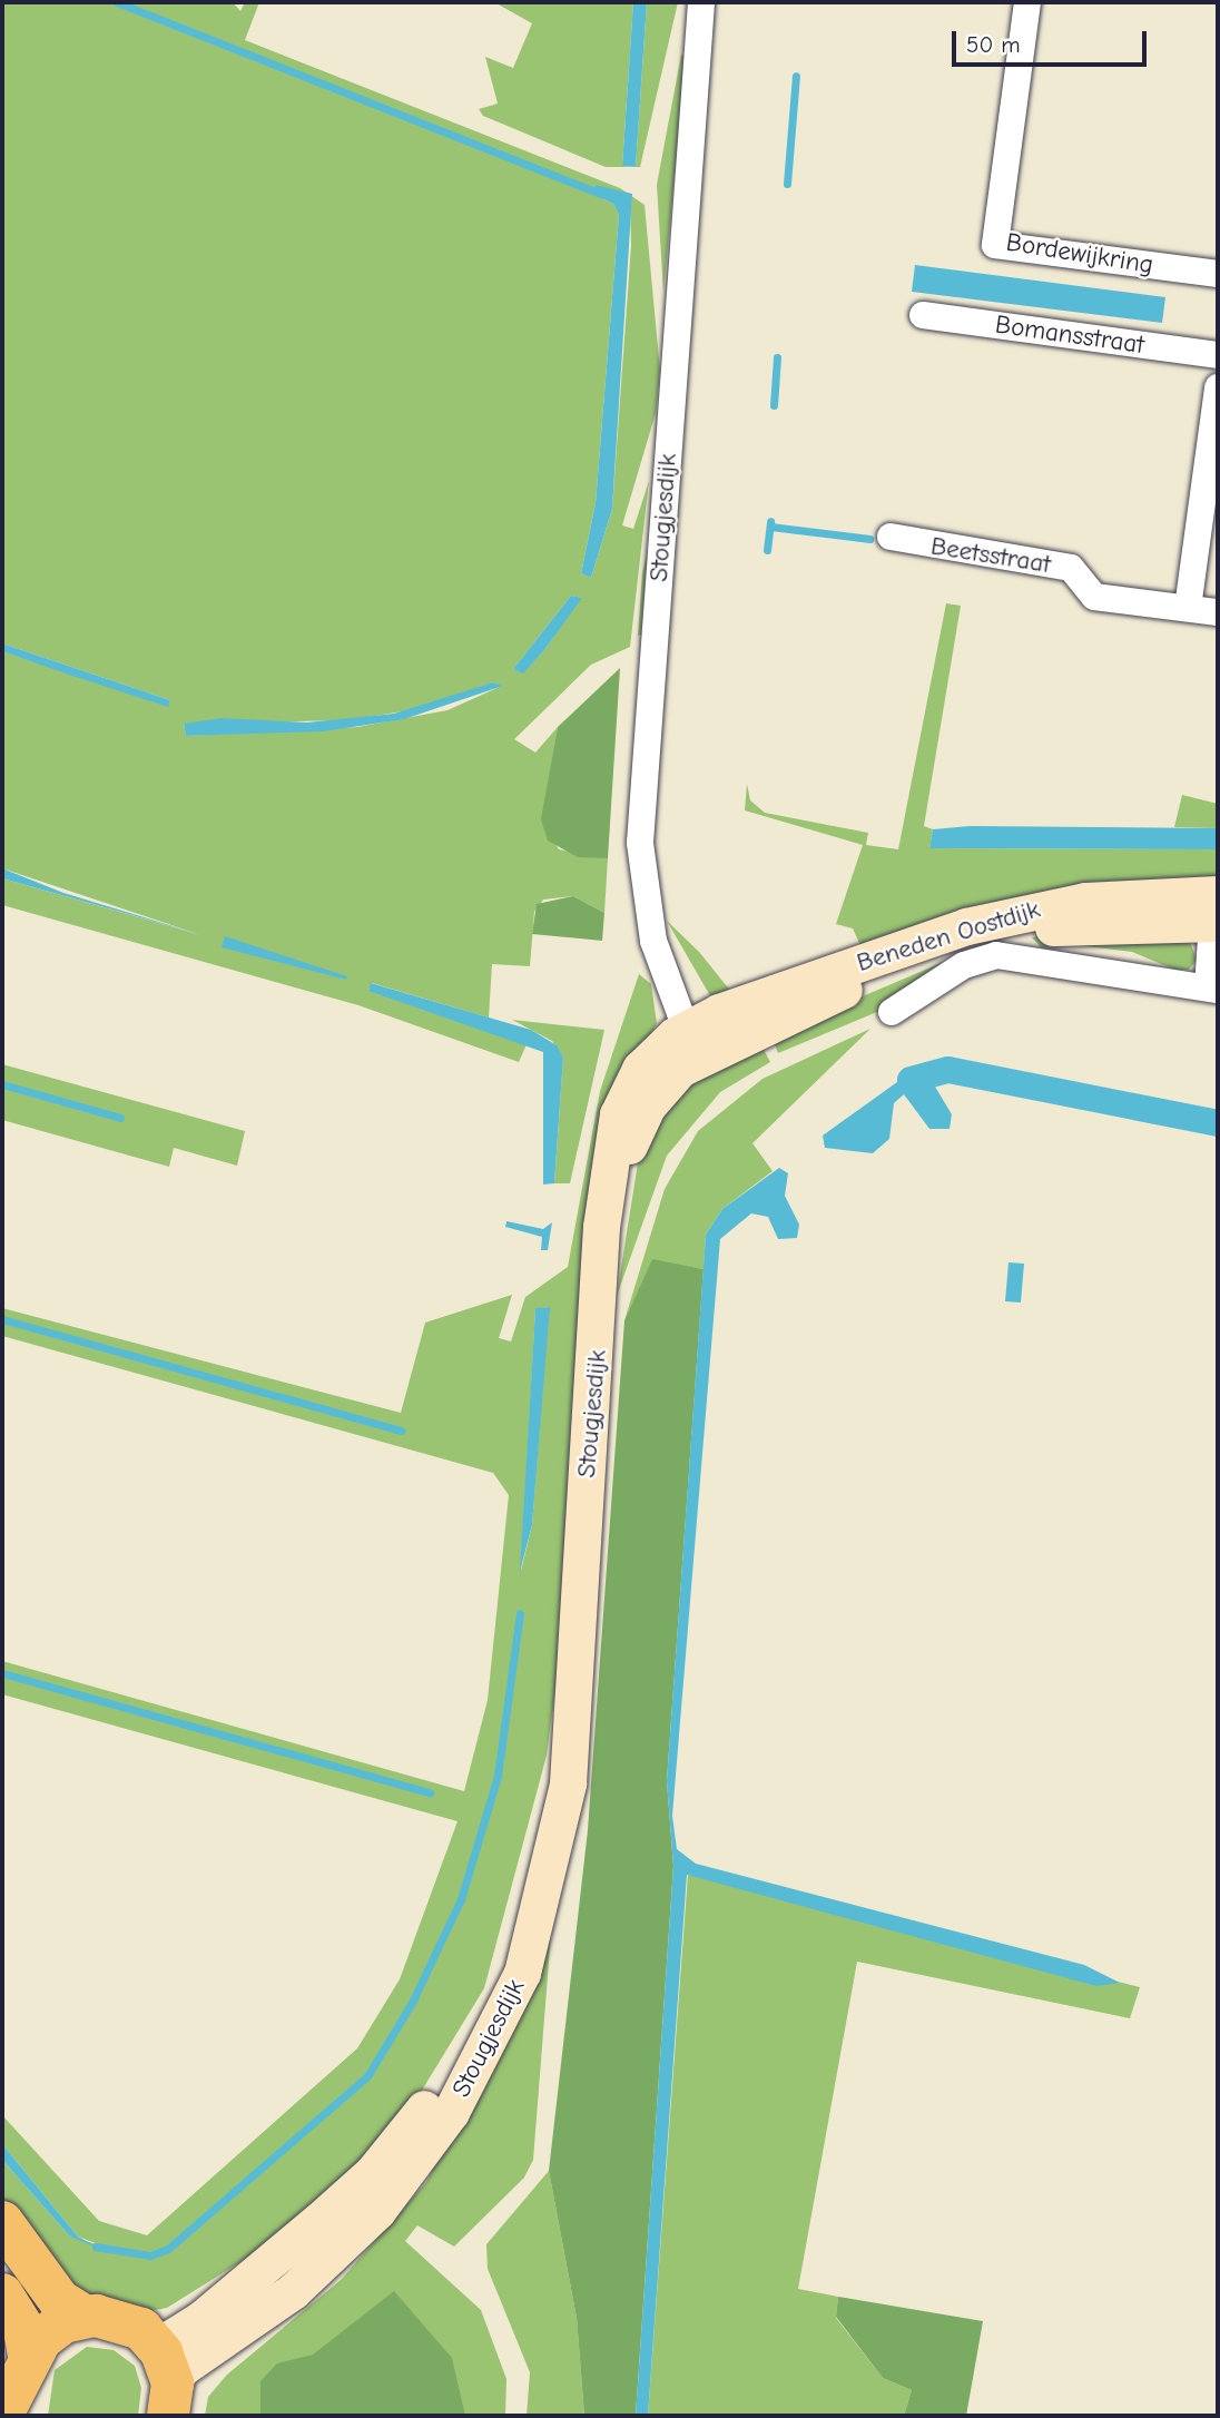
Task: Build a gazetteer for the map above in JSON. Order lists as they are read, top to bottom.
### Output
{
  "streets": {
    "main road": ["Stougjesdijk", "Beneden Oostdijk"],
    "street": ["Bordewijkring", "Bomansstraat", "Beetsstraat"]
  },
  "crossings": [
    ["Stougjesdijk", "Beneden Oostdijk"]
  ],
  "scale_bar": "50 m"
}
